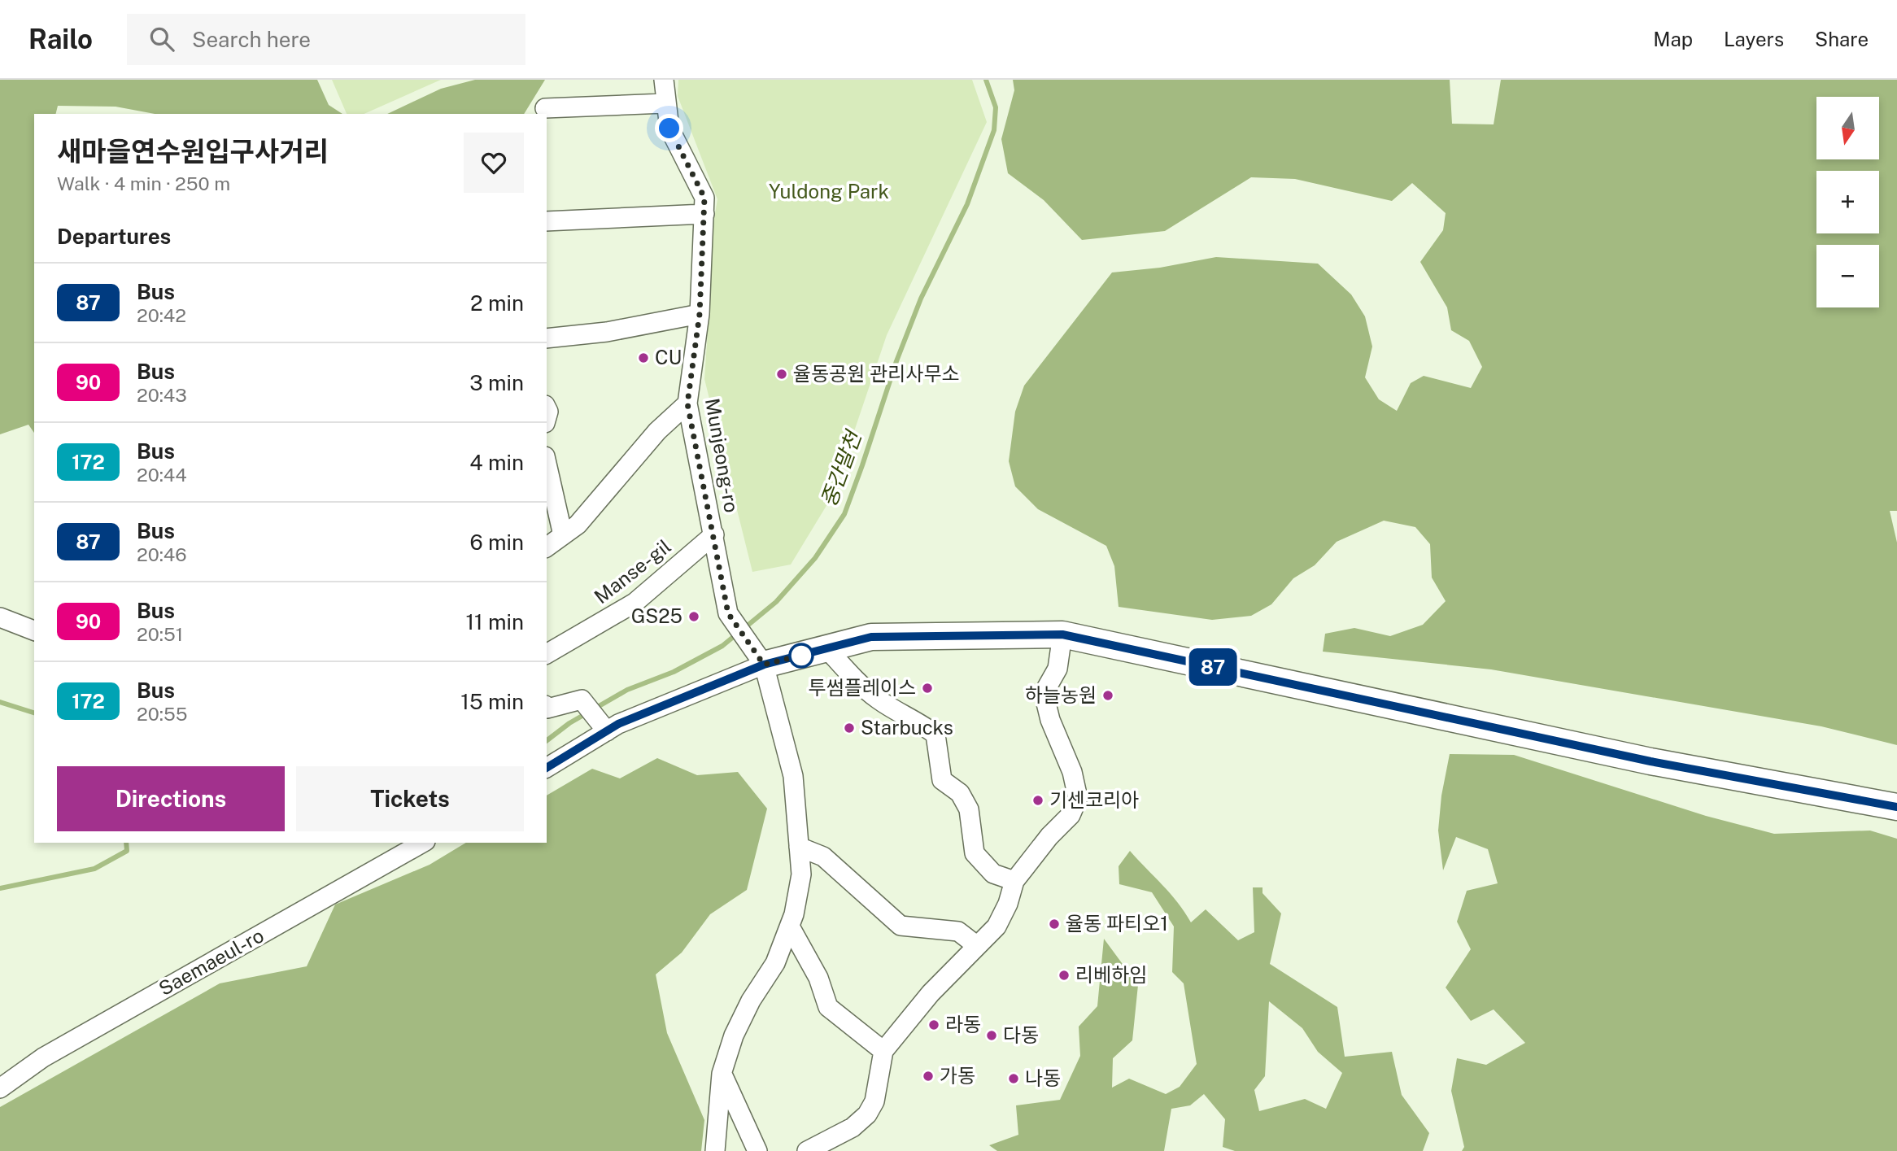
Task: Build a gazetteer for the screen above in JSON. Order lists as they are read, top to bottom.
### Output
{
  "streets": {
    "street": ["Munjeong-ro", "Manse-gil", "Saemaeul-ro"]
  },
  "crossings": [
    ["Munjeong-ro", "Manse-gil"]
  ],
  "water": ["중간말천"],
  "parks": ["Yuldong Park"],
  "places": [
    "CU",
    "율동공원 관리사무소",
    "GS25",
    "투썸플레이스",
    "하늘농원",
    "Starbucks",
    "기센코리아",
    "율동 파티오1",
    "리베하임",
    "라동",
    "다동",
    "가동",
    "나동"
  ],
  "lines": ["bus line 87"],
  "north": "bottom",
  "page": {
    "header": "Railo",
    "search": "Search here",
    "nav": ["Map", "Layers", "Share"],
    "on_map": "87",
    "map_buttons": ["+", "−"],
    "heading": [
      ["새마을연수원입구사거리", "Walk · 4 min · 250 m"],
      "Departures"
    ],
    "list": [
      {
        "mark": "87",
        "name": "Bus",
        "note": "20:42",
        "value": "2 min"
      },
      {
        "mark": "90",
        "name": "Bus",
        "note": "20:43",
        "value": "3 min"
      },
      {
        "mark": "172",
        "name": "Bus",
        "note": "20:44",
        "value": "4 min"
      },
      {
        "mark": "87",
        "name": "Bus",
        "note": "20:46",
        "value": "6 min"
      },
      {
        "mark": "90",
        "name": "Bus",
        "note": "20:51",
        "value": "11 min"
      },
      {
        "mark": "172",
        "name": "Bus",
        "note": "20:55",
        "value": "15 min"
      }
    ],
    "buttons": ["Directions", "Tickets"]
  }
}
